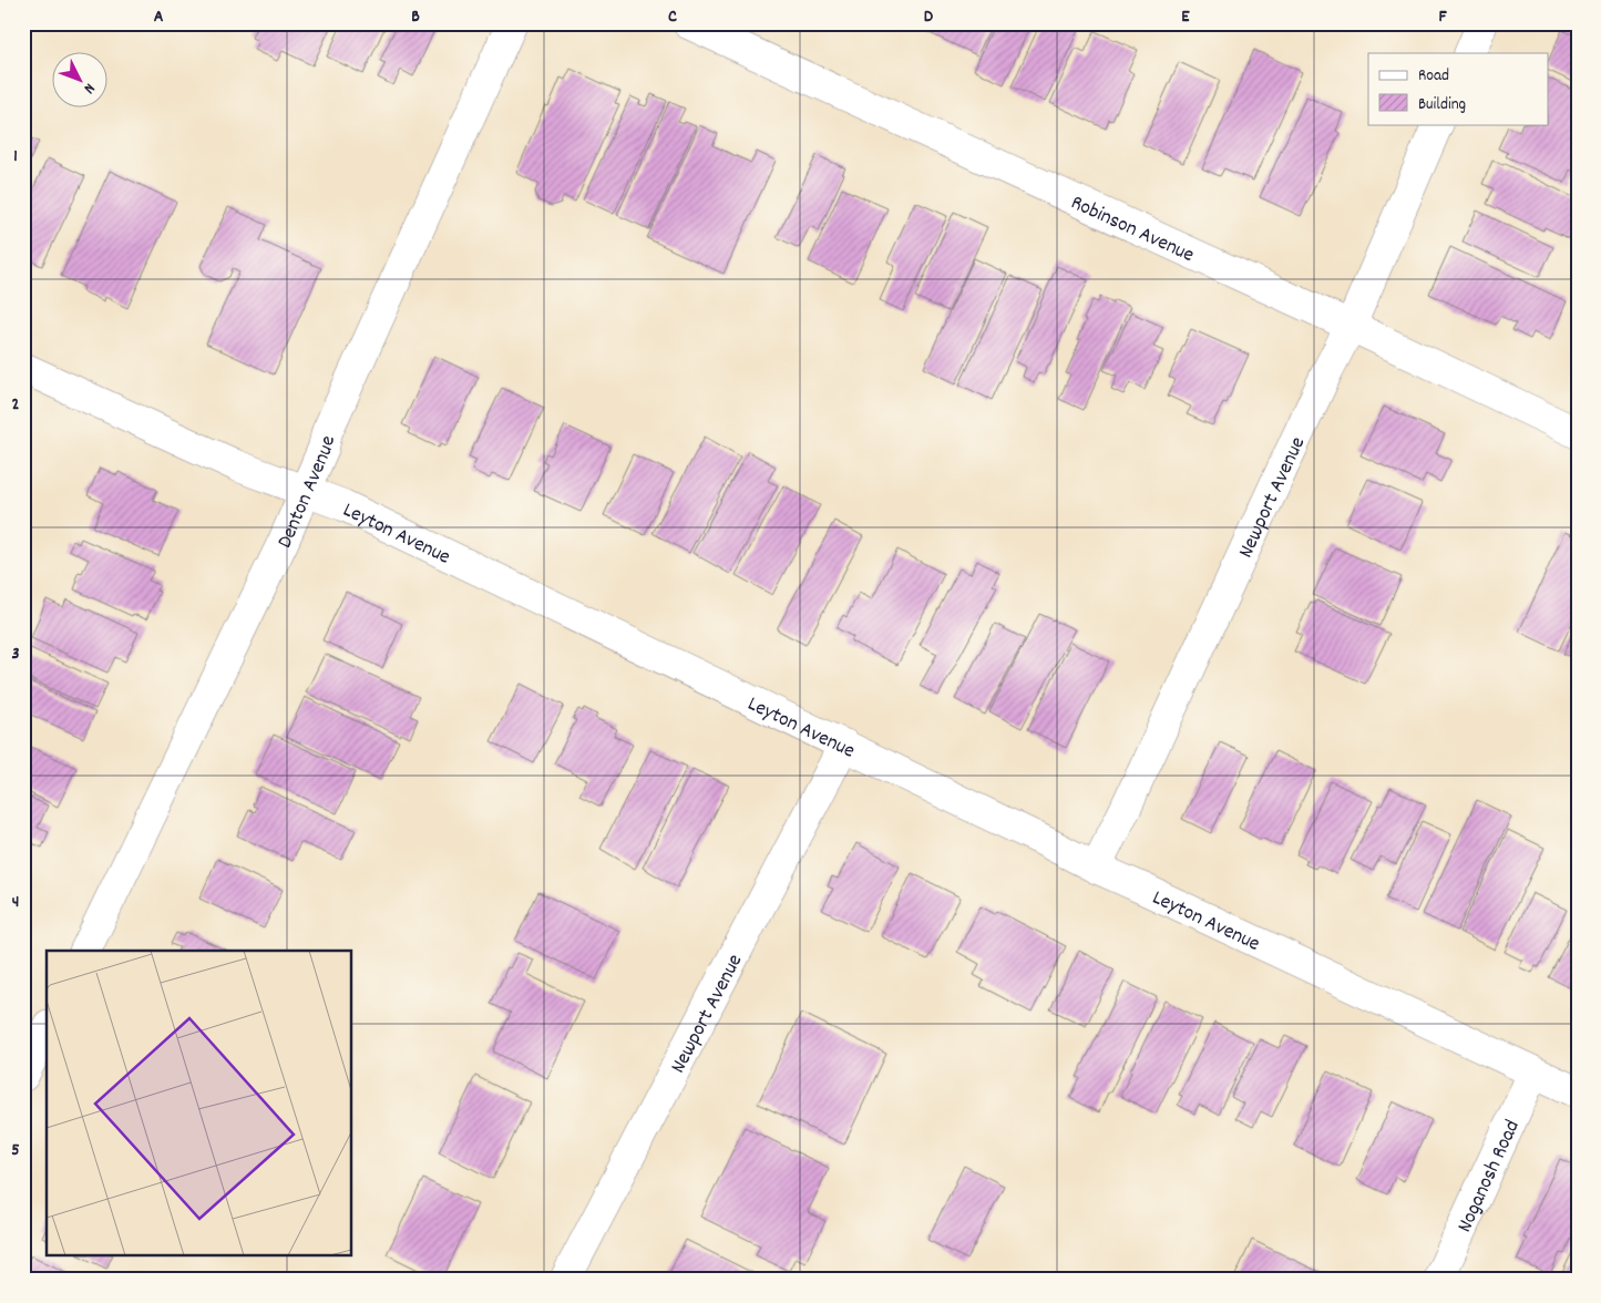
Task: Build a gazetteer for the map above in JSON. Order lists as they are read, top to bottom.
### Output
{
  "streets": {
    "street": [
      "Robinson Avenue",
      "Denton Avenue",
      "Newport Avenue",
      "Leyton Avenue",
      "Noganosh Road"
    ]
  },
  "crossings": [
    ["Robinson Avenue", "Newport Avenue"],
    ["Denton Avenue", "Leyton Avenue"],
    ["Newport Avenue", "Leyton Avenue"],
    ["Leyton Avenue", "Noganosh Road"]
  ],
  "legend": ["Road", "Building"],
  "north": "bottom right",
  "grid": {
    "columns": [
      "A",
      "B",
      "C",
      "D",
      "E",
      "F"
    ],
    "rows": [
      "1",
      "2",
      "3",
      "4",
      "5"
    ]
  }
}
